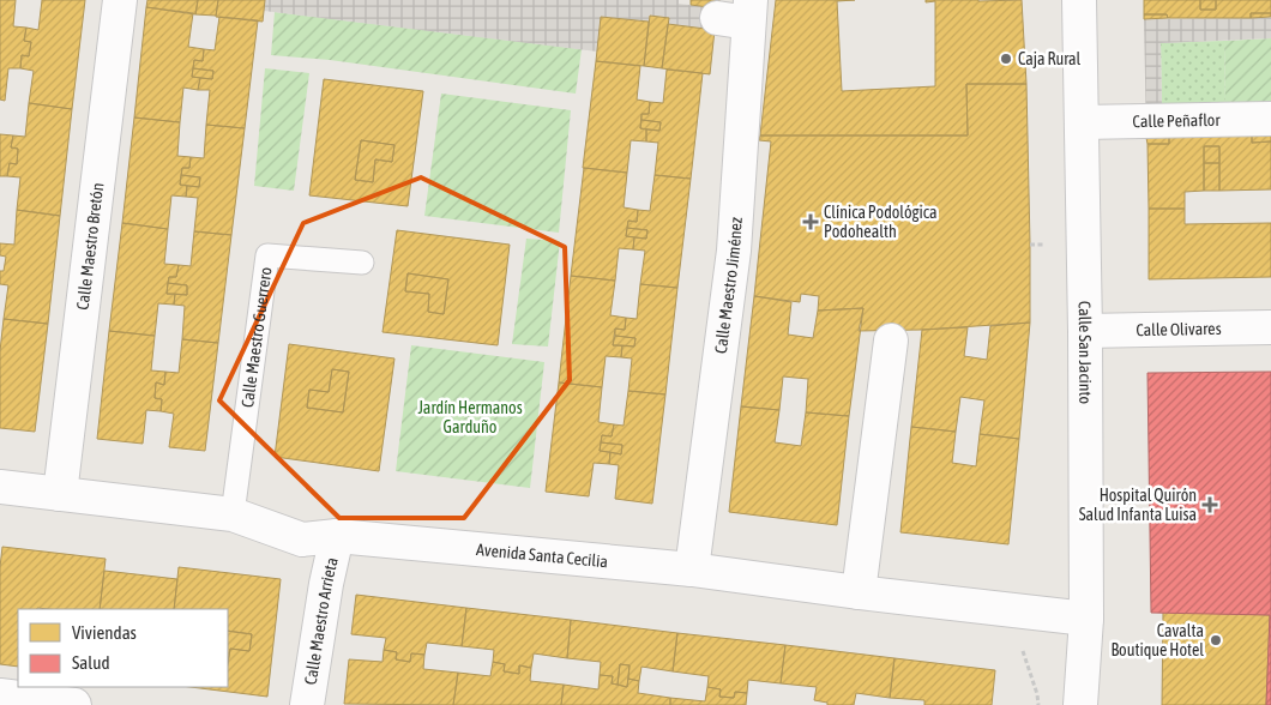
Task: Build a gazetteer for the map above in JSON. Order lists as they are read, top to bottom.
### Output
{
  "streets": {
    "street": [
      "Calle Peñaflor",
      "Calle Maestro Bretón",
      "Calle Maestro Jiménez",
      "Calle Olivares",
      "Calle San Jacinto",
      "Avenida Santa Cecilia",
      "Calle Maestro Arrieta"
    ],
    "lane": ["Calle Maestro Guerrero"]
  },
  "crossings": [
    ["Calle Peñaflor", "Calle San Jacinto"],
    ["Calle Maestro Bretón", "Avenida Santa Cecilia"],
    ["Calle Maestro Jiménez", "Avenida Santa Cecilia"],
    ["Calle Olivares", "Calle San Jacinto"],
    ["Calle Maestro Guerrero", "Avenida Santa Cecilia"],
    ["Calle San Jacinto", "Avenida Santa Cecilia"],
    ["Avenida Santa Cecilia", "Calle Maestro Arrieta"]
  ],
  "parks": ["Jardín Hermanos Garduño"],
  "places": {
    "other": ["Caja Rural", "Cavalta Boutique Hotel"],
    "health": ["Clínica Podológica Podohealth", "Hospital Quirón Salud Infanta Luisa"]
  },
  "legend": ["Viviendas", "Salud"]
}
